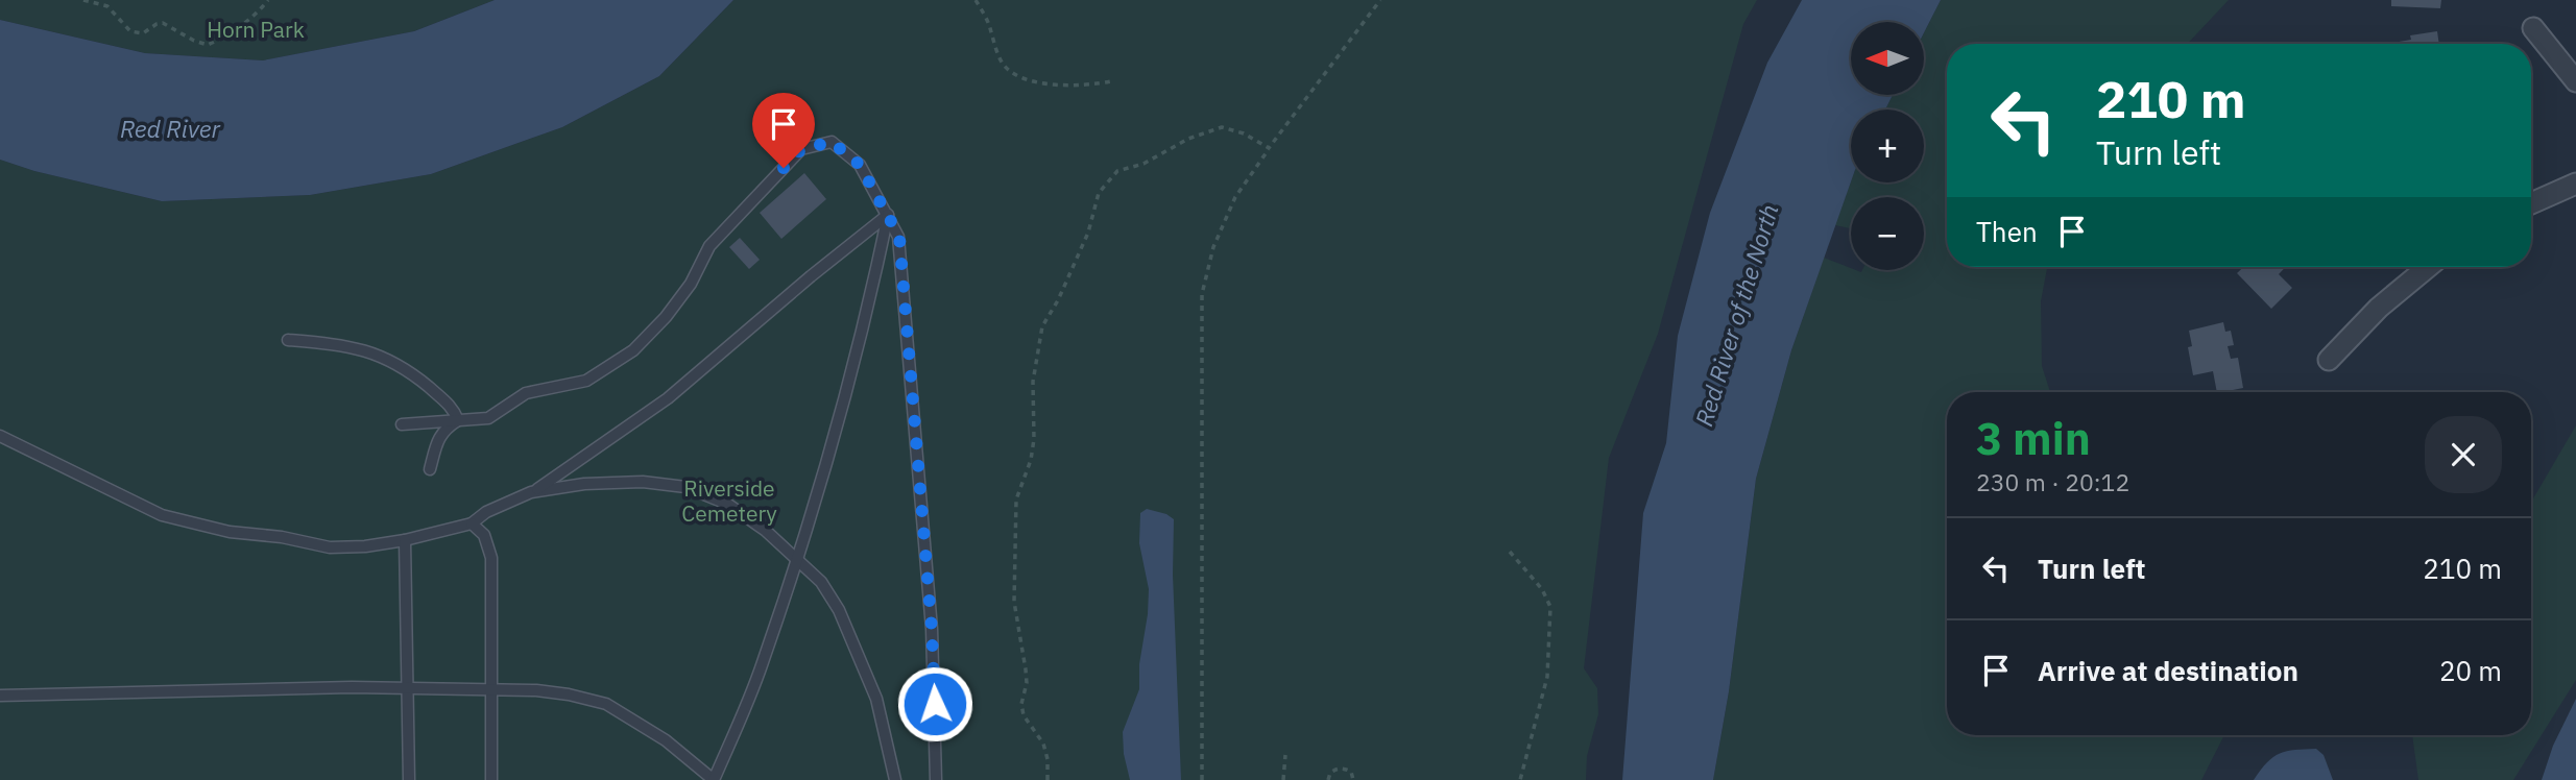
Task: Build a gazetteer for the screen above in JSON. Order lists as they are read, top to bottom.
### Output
{
  "water": ["Red River", "Red River of the North"],
  "parks": ["Horn Park", "Riverside Cemetery"],
  "north": "left",
  "page": {
    "map_buttons": ["+", "−"],
    "turn": ["210 m", "Turn left"],
    "then": "Then",
    "heading": ["3 min", "230 m · 20:12"],
    "list": [
      {
        "name": "Turn left",
        "value": "210 m"
      },
      {
        "name": "Arrive at destination",
        "value": "20 m"
      }
    ]
  }
}
